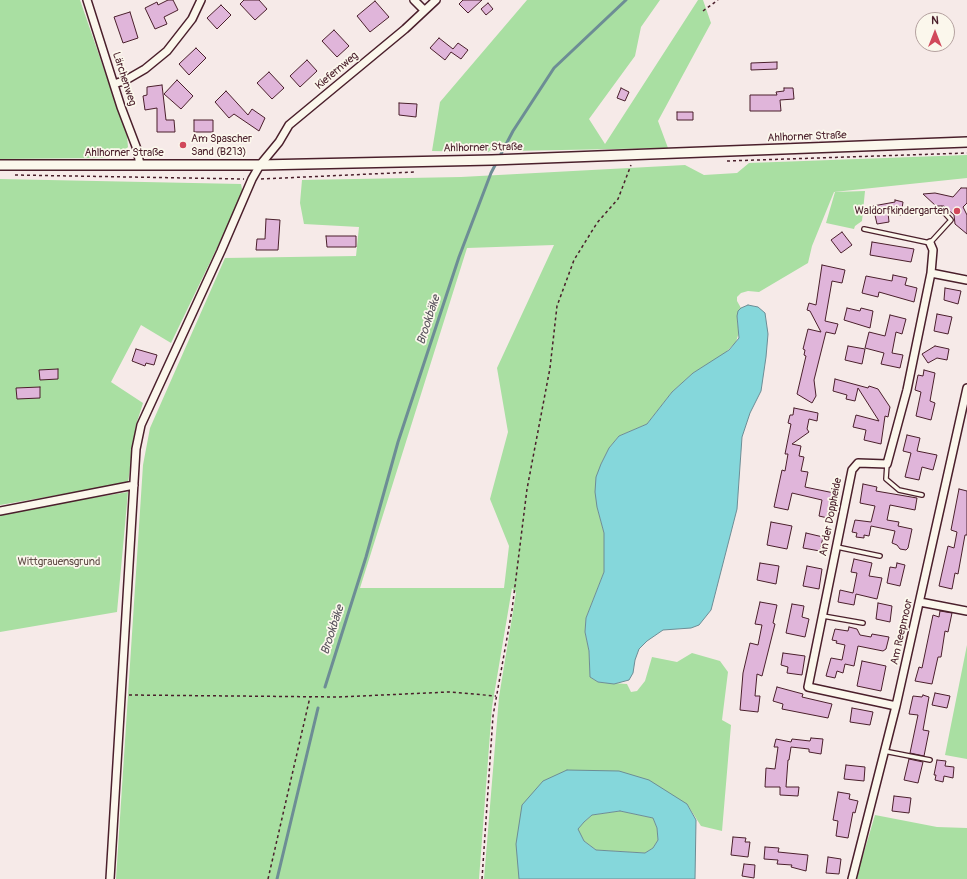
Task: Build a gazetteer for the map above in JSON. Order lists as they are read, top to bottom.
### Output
{
  "streets": {
    "street": [
      "Kiefernweg",
      "Lärchenweg",
      "Ahlhorner Straße",
      "An der Doppheide",
      "Am Reepmoor"
    ]
  },
  "crossings": [
    ["Kiefernweg", "Ahlhorner Straße"],
    ["Lärchenweg", "Ahlhorner Straße"],
    ["An der Doppheide", "Am Reepmoor"]
  ],
  "water": ["Brookbäke"],
  "parks": ["Wittgrauensgrund"],
  "places": ["Am Spascher Sand (B213)", "Waldorfkindergarten"],
  "north": "top"
}
